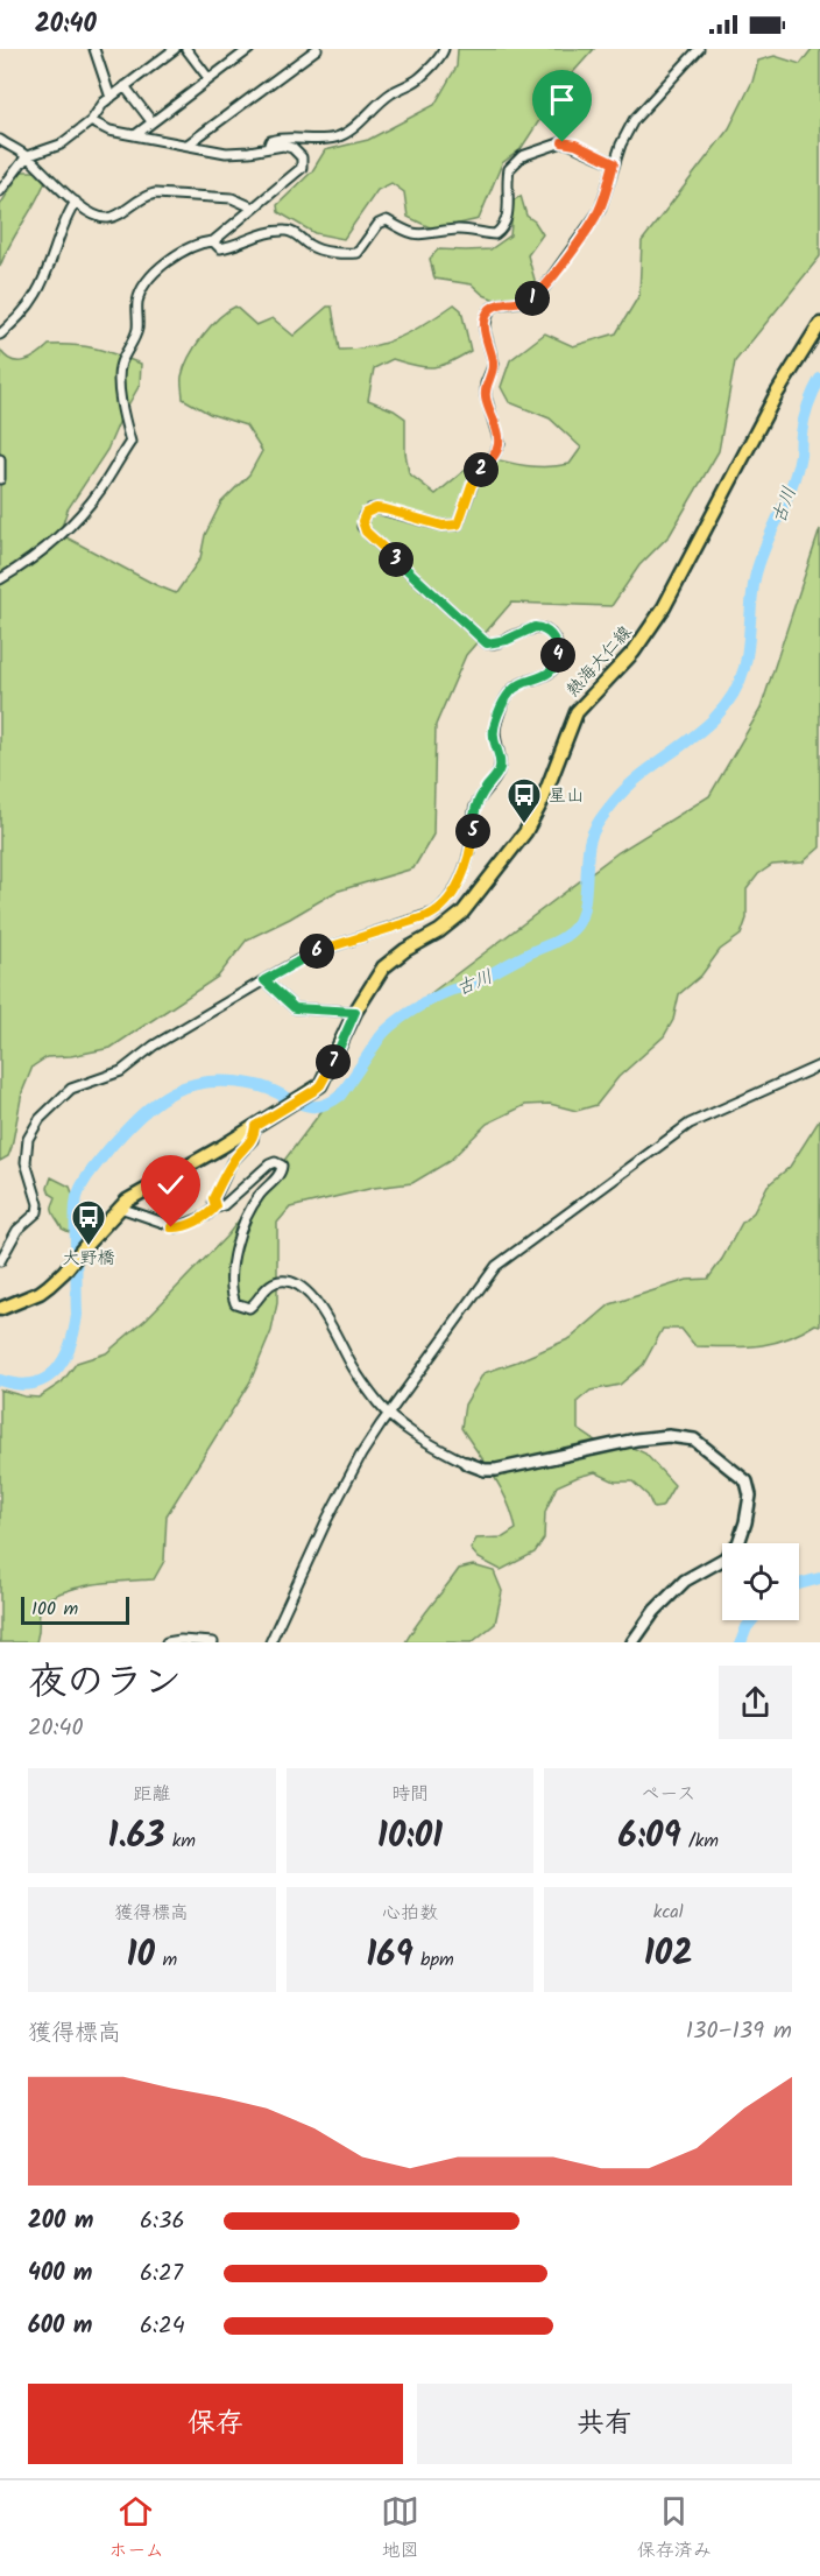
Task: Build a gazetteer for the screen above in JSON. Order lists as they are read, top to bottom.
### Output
{
  "streets": {
    "main road": ["熱海大仁線"]
  },
  "water": ["古川"],
  "places": {
    "bus stop": ["星山", "大野橋"]
  },
  "scale_bar": "100 m",
  "page": {
    "status": "20:40",
    "pins": [
      "1",
      "2",
      "3",
      "4",
      "5",
      "6",
      "7"
    ],
    "scale": "100 m",
    "heading": ["夜のラン", "20:40"],
    "stats": [
      ["距離", "1.63 km"],
      ["時間", "10:01"],
      ["ペース", "6:09 /km"],
      ["獲得標高", "10 m"],
      ["心拍数", "169 bpm"],
      ["kcal", "102"]
    ],
    "chart": ["獲得標高", "130–139 m"],
    "list": [
      {
        "name": "200 m",
        "note": "6:36"
      },
      {
        "name": "400 m",
        "note": "6:27"
      },
      {
        "name": "600 m",
        "note": "6:24"
      }
    ],
    "buttons": ["保存", "共有"],
    "tabs": ["ホーム", "地図", "保存済み"]
  }
}
